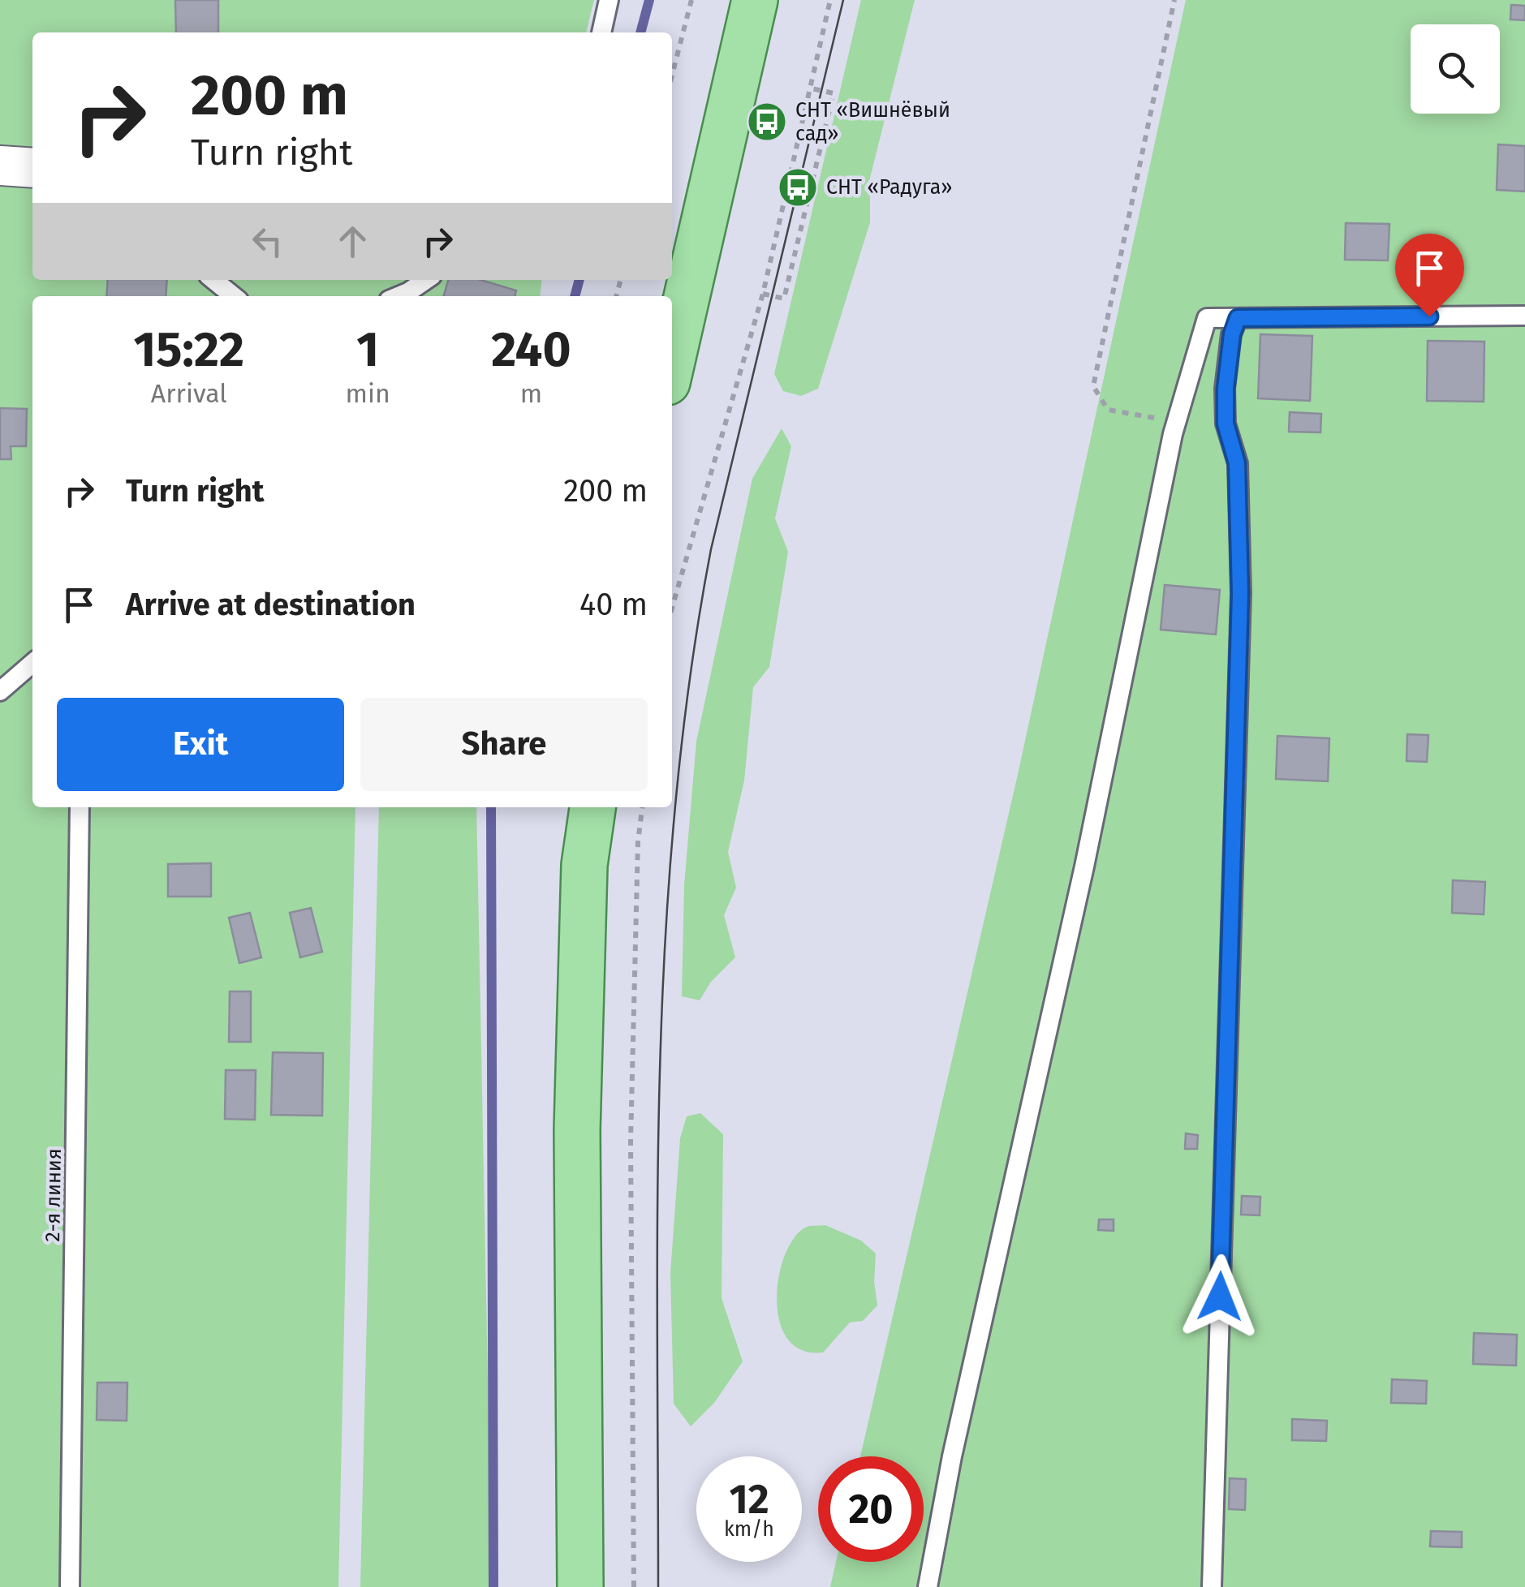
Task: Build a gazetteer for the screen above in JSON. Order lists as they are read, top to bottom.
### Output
{
  "streets": {
    "lane": ["2-я линия"]
  },
  "places": {
    "bus stop": ["СНТ «Вишнёвый сад»", "СНТ «Радуга»"]
  },
  "page": {
    "turn": ["200 m", "Turn right"],
    "eta": [
      "15:22",
      "Arrival",
      "1",
      "min",
      "240",
      "m"
    ],
    "list": [
      {
        "name": "Turn right",
        "value": "200 m"
      },
      {
        "name": "Arrive at destination",
        "value": "40 m"
      }
    ],
    "buttons": ["Exit", "Share"],
    "speed": "12 km/h",
    "limit": "20"
  }
}
